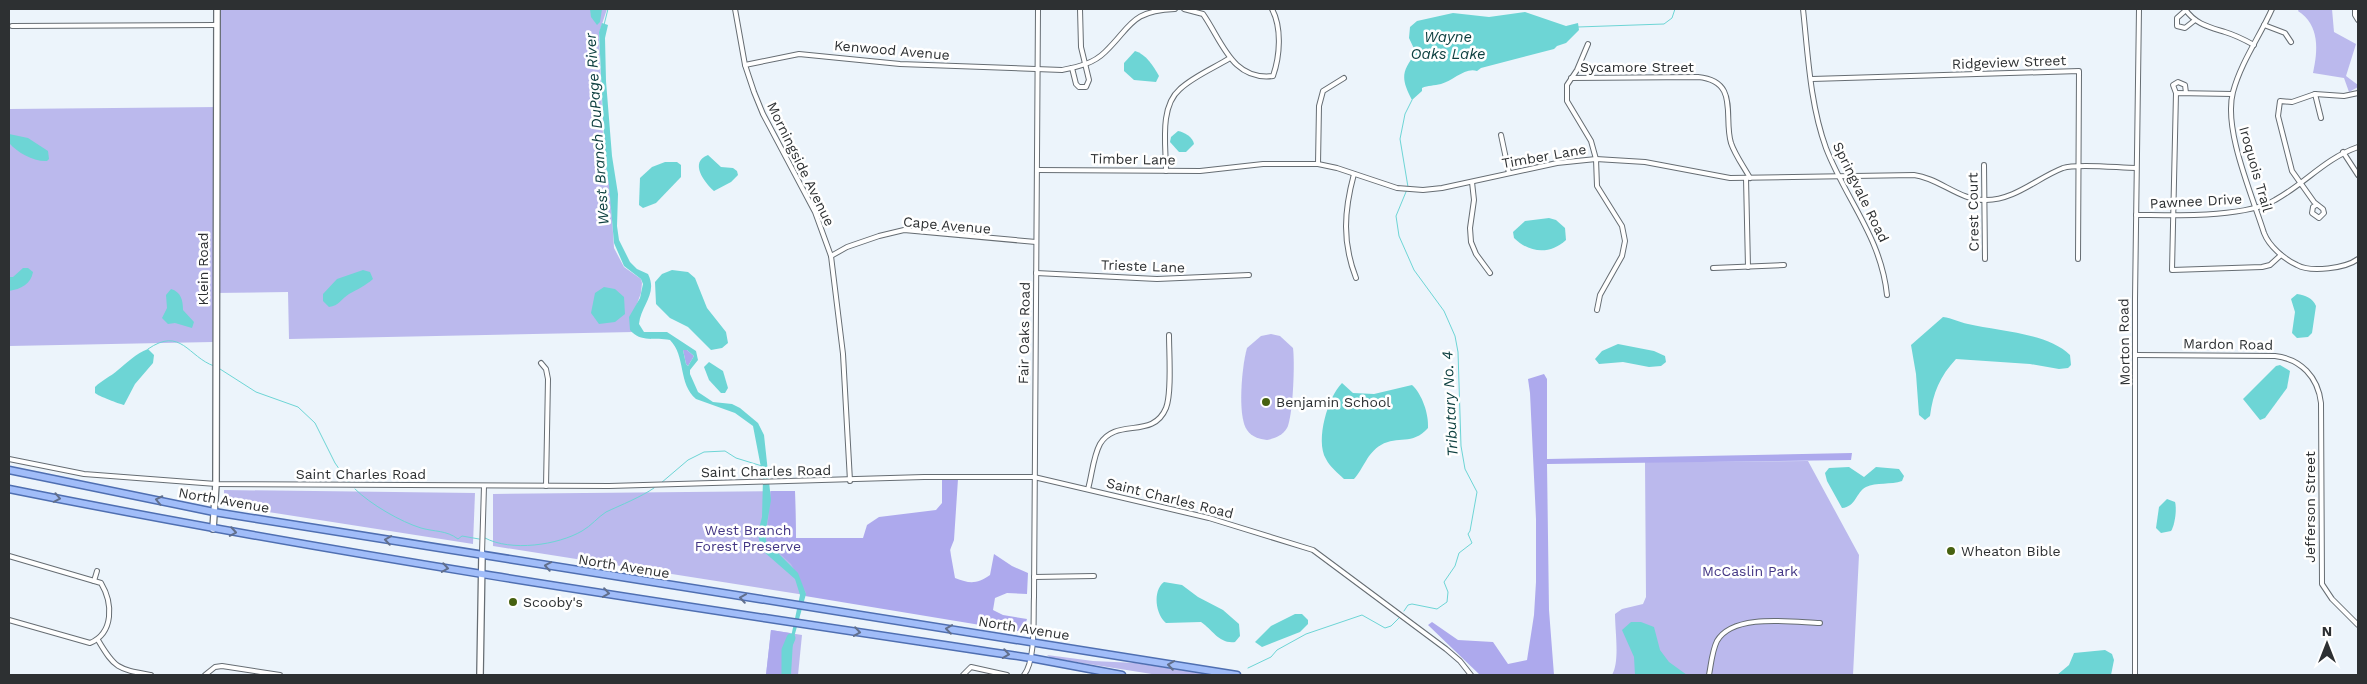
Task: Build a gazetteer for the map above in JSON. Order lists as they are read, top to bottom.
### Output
{
  "streets": {
    "main road": ["North Avenue"],
    "street": [
      "Kenwood Avenue",
      "Ridgeview Street",
      "Sycamore Street",
      "Timber Lane",
      "Morningside Avenue",
      "Iroquois Trail",
      "Springvale Road",
      "Pawnee Drive",
      "Crest Court",
      "Cape Avenue",
      "Trieste Lane",
      "Klein Road",
      "Fair Oaks Road",
      "Morton Road",
      "Mardon Road",
      "Saint Charles Road",
      "Jefferson Street"
    ]
  },
  "crossings": [
    ["Kenwood Avenue", "Morningside Avenue"],
    ["Kenwood Avenue", "Fair Oaks Road"],
    ["Ridgeview Street", "Timber Lane"],
    ["Ridgeview Street", "Springvale Road"],
    ["Sycamore Street", "Timber Lane"],
    ["Timber Lane", "Springvale Road"],
    ["Timber Lane", "Crest Court"],
    ["Timber Lane", "Fair Oaks Road"],
    ["Timber Lane", "Morton Road"],
    ["Morningside Avenue", "Cape Avenue"],
    ["Morningside Avenue", "Saint Charles Road"],
    ["Iroquois Trail", "Pawnee Drive"],
    ["Pawnee Drive", "Morton Road"],
    ["Cape Avenue", "Fair Oaks Road"],
    ["Trieste Lane", "Fair Oaks Road"],
    ["Klein Road", "Saint Charles Road"],
    ["Klein Road", "North Avenue"],
    ["Fair Oaks Road", "Saint Charles Road"],
    ["Fair Oaks Road", "North Avenue"],
    ["Morton Road", "Mardon Road"],
    ["Mardon Road", "Jefferson Street"]
  ],
  "water": ["Wayne Oaks Lake", "West Branch DuPage River", "Tributary No. 4"],
  "parks": ["West Branch Forest Preserve", "McCaslin Park"],
  "places": ["Benjamin School", "Wheaton Bible", "Scooby's"],
  "north": "top"
}
